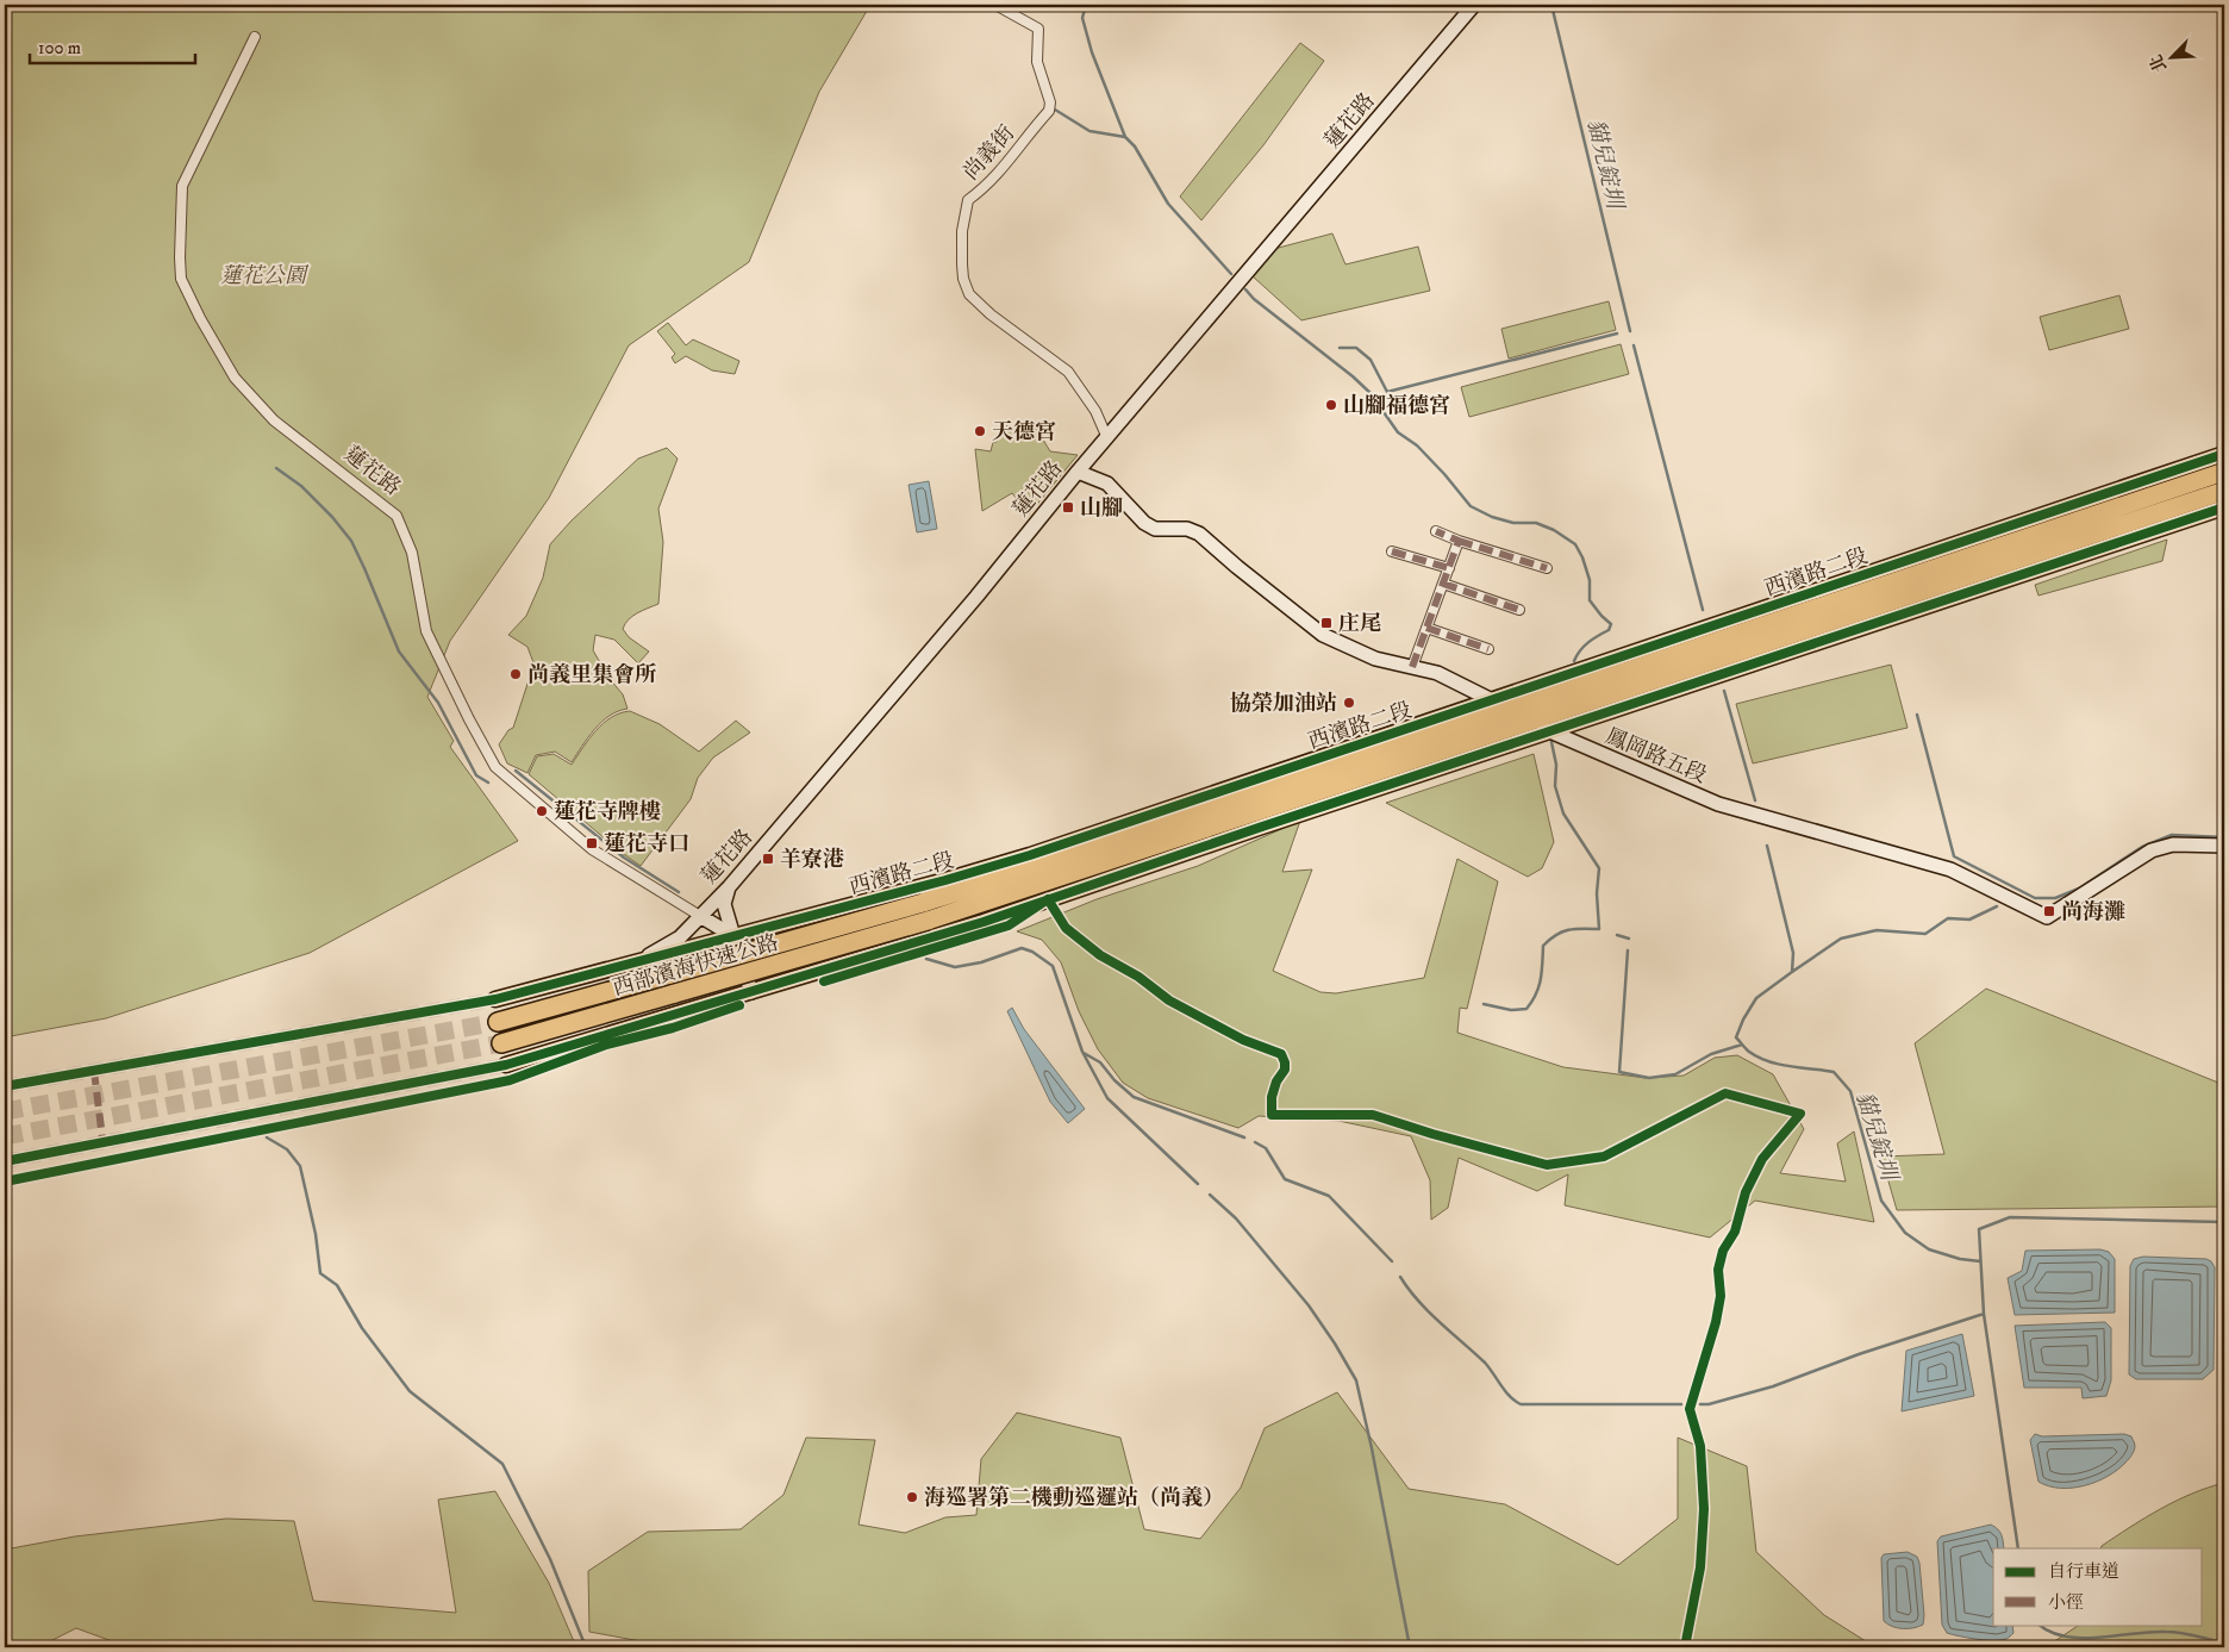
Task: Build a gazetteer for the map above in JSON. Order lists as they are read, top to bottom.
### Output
{
  "streets": {
    "highway": ["西部濱海快速公路"],
    "main road": ["西濱路二段"],
    "street": ["蓮花路", "尚義街", "鳳岡路五段"]
  },
  "crossings": [
    ["蓮花路", "尚義街"],
    ["蓮花路", "西濱路二段"],
    ["蓮花路", "鳳岡路五段"],
    ["西濱路二段", "鳳岡路五段"],
    ["鳳岡路五段", "西部濱海快速公路"]
  ],
  "water": ["貓兒錠圳"],
  "parks": ["蓮花公園"],
  "places": {
    "other": [
      "山腳福德宮",
      "天德宮",
      "尚義里集會所",
      "協榮加油站",
      "蓮花寺牌樓",
      "海巡署第二機動巡邏站（尚義）"
    ],
    "transit": [
      "山腳",
      "庄尾",
      "蓮花寺口",
      "羊寮港",
      "尚海灘"
    ]
  },
  "legend": ["自行車道", "小徑"],
  "scale_bar": "100 m",
  "north": "bottom left"
}
